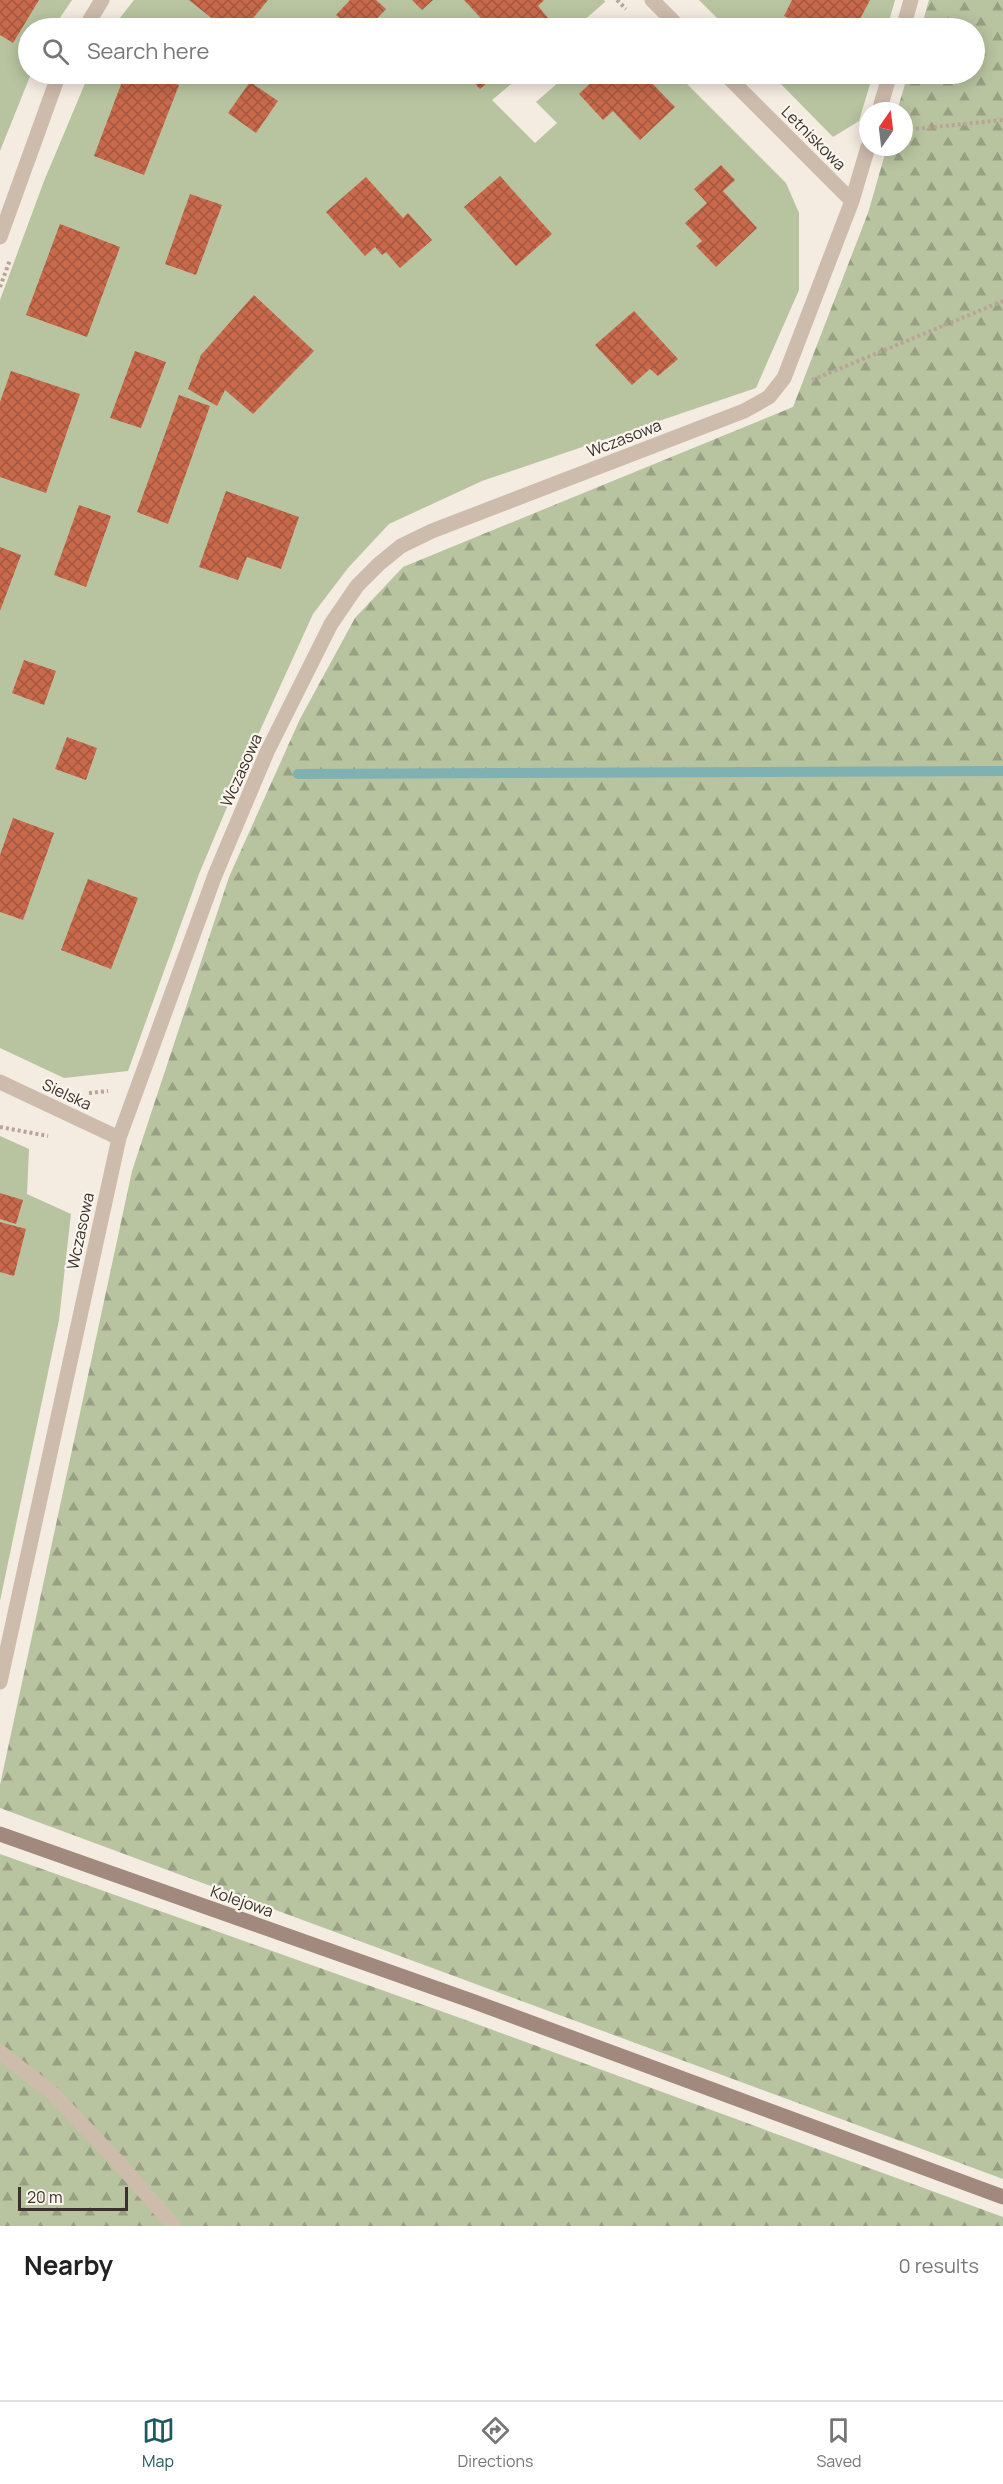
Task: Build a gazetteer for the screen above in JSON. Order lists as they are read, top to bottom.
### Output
{
  "streets": {
    "street": [
      "Letniskowa",
      "Wczasowa",
      "Sielska",
      "Kolejowa"
    ]
  },
  "crossings": [
    ["Letniskowa", "Wczasowa"],
    ["Wczasowa", "Sielska"]
  ],
  "scale_bar": "20 m",
  "north": "top",
  "page": {
    "search": "Search here",
    "scale": "20 m",
    "heading": ["Nearby", "0 results"],
    "nav": ["Map", "Directions", "Saved"]
  }
}
